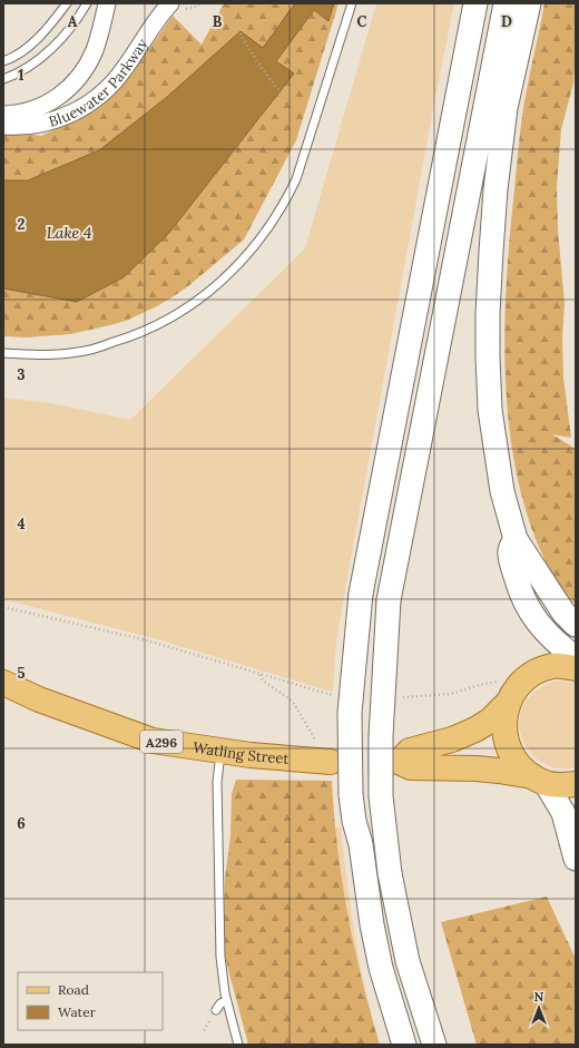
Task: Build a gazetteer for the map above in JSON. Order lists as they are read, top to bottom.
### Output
{
  "streets": {
    "main road": ["A296", "Watling Street"],
    "street": ["Bluewater Parkway"]
  },
  "water": ["Lake 4"],
  "legend": ["Road", "Water"],
  "north": "top",
  "grid": {
    "columns": [
      "A",
      "B",
      "C",
      "D"
    ],
    "rows": [
      "1",
      "2",
      "3",
      "4",
      "5",
      "6"
    ]
  }
}
